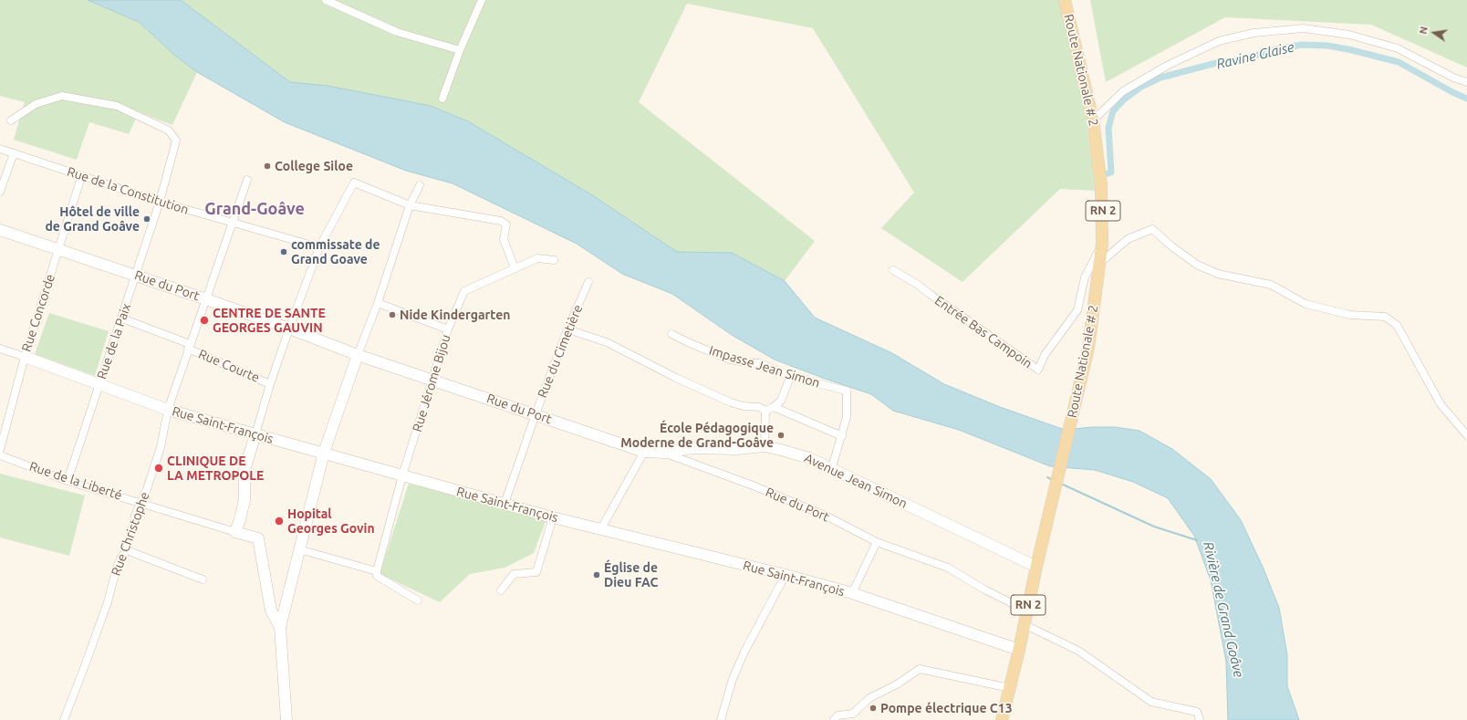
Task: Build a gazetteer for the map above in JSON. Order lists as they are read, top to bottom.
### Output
{
  "streets": {
    "main road": ["Route Nationale # 2", "RN 2"],
    "street": [
      "Rue de la Constitution",
      "Rue du Port",
      "Rue Concorde",
      "Entrée Bas Campoin",
      "Rue de la Paix",
      "Rue du Cimetière",
      "Rue Courte",
      "Impasse Jean Simon",
      "Rue Jérome Bijou",
      "Rue Saint-François",
      "Rue de la Liberté",
      "Avenue Jean Simon",
      "Rue Christophe"
    ]
  },
  "crossings": [
    ["Route Nationale # 2", "Rue du Port"],
    ["Route Nationale # 2", "Entrée Bas Campoin"],
    ["Route Nationale # 2", "Rue Saint-François"],
    ["Route Nationale # 2", "Avenue Jean Simon"],
    ["Rue de la Constitution", "Rue Concorde"],
    ["Rue de la Constitution", "Rue de la Paix"],
    ["Rue de la Constitution", "Rue Christophe"],
    ["Rue du Port", "Rue Concorde"],
    ["Rue du Port", "Rue de la Paix"],
    ["Rue du Port", "Rue du Cimetière"],
    ["Rue du Port", "Rue Jérome Bijou"],
    ["Rue du Port", "Avenue Jean Simon"],
    ["Rue du Port", "Rue Christophe"],
    ["Rue Concorde", "Rue Saint-François"],
    ["Rue de la Paix", "Rue Courte"],
    ["Rue de la Paix", "Rue Saint-François"],
    ["Rue de la Paix", "Rue de la Liberté"],
    ["Rue du Cimetière", "Rue Saint-François"],
    ["Rue Courte", "Rue Christophe"],
    ["Impasse Jean Simon", "Avenue Jean Simon"],
    ["Rue Jérome Bijou", "Rue Saint-François"],
    ["Rue Saint-François", "Rue Christophe"],
    ["Rue de la Liberté", "Rue Christophe"]
  ],
  "districts": ["Grand-Goâve"],
  "water": ["Ravine Glaise", "Rivière de Grand Goâve"],
  "places": [
    "College Siloe",
    "Hôtel de ville de Grand Goâve",
    "commissate de Grand Goave",
    "Nide Kindergarten",
    "CENTRE DE SANTE GEORGES GAUVIN",
    "École Pédagogique Moderne de Grand-Goâve",
    "CLINIQUE DE LA METROPOLE",
    "Hopital Georges Govin",
    "Église de Dieu FAC",
    "Pompe électrique C13"
  ],
  "north": "left"
}
